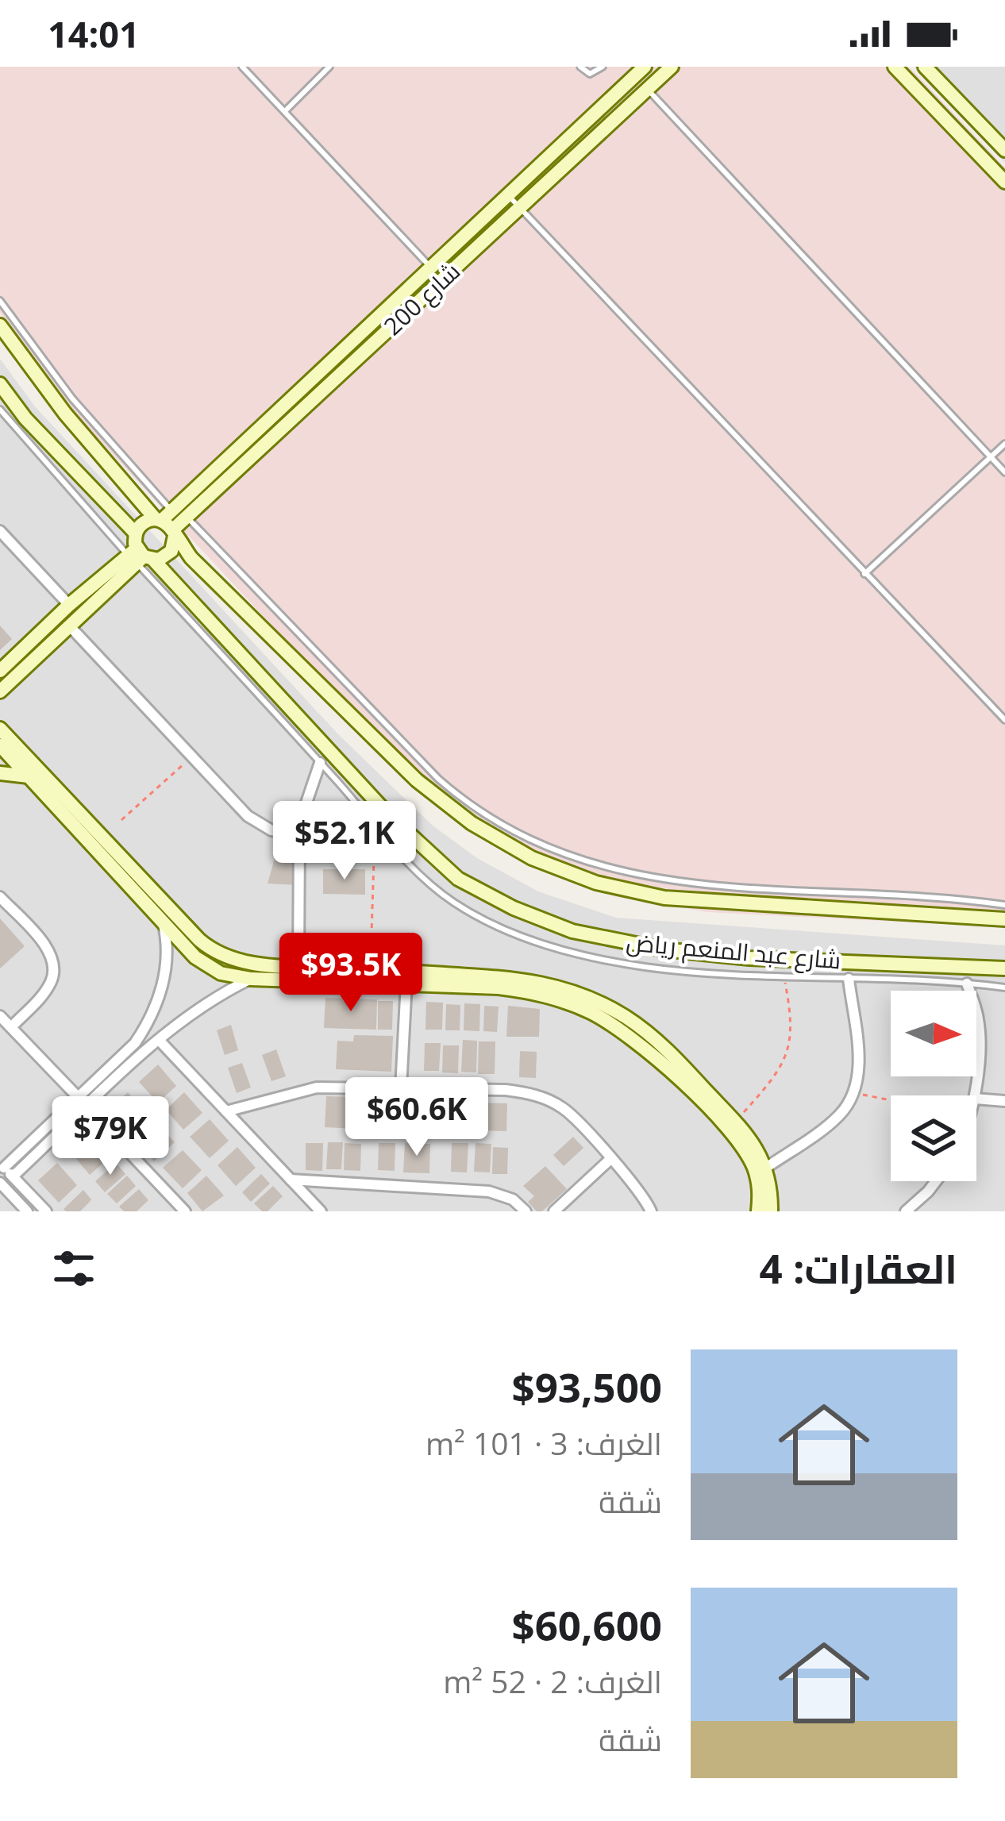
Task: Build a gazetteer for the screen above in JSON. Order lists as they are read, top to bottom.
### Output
{
  "streets": {
    "street": ["شارع 200", "شارع عبد المنعم رياض"]
  },
  "crossings": [
    ["شارع 200", "شارع عبد المنعم رياض"]
  ],
  "north": "right",
  "page": {
    "status": "14:01",
    "price": [
      "$52.1K",
      "$93.5K",
      "$60.6K",
      "$79K"
    ],
    "heading": "العقارات: 4",
    "list": [
      {
        "name": "$93,500",
        "note": "الغرف: 3 · 101 m² · شقة"
      },
      {
        "name": "$60,600",
        "note": "الغرف: 2 · 52 m² · شقة"
      }
    ]
  }
}
